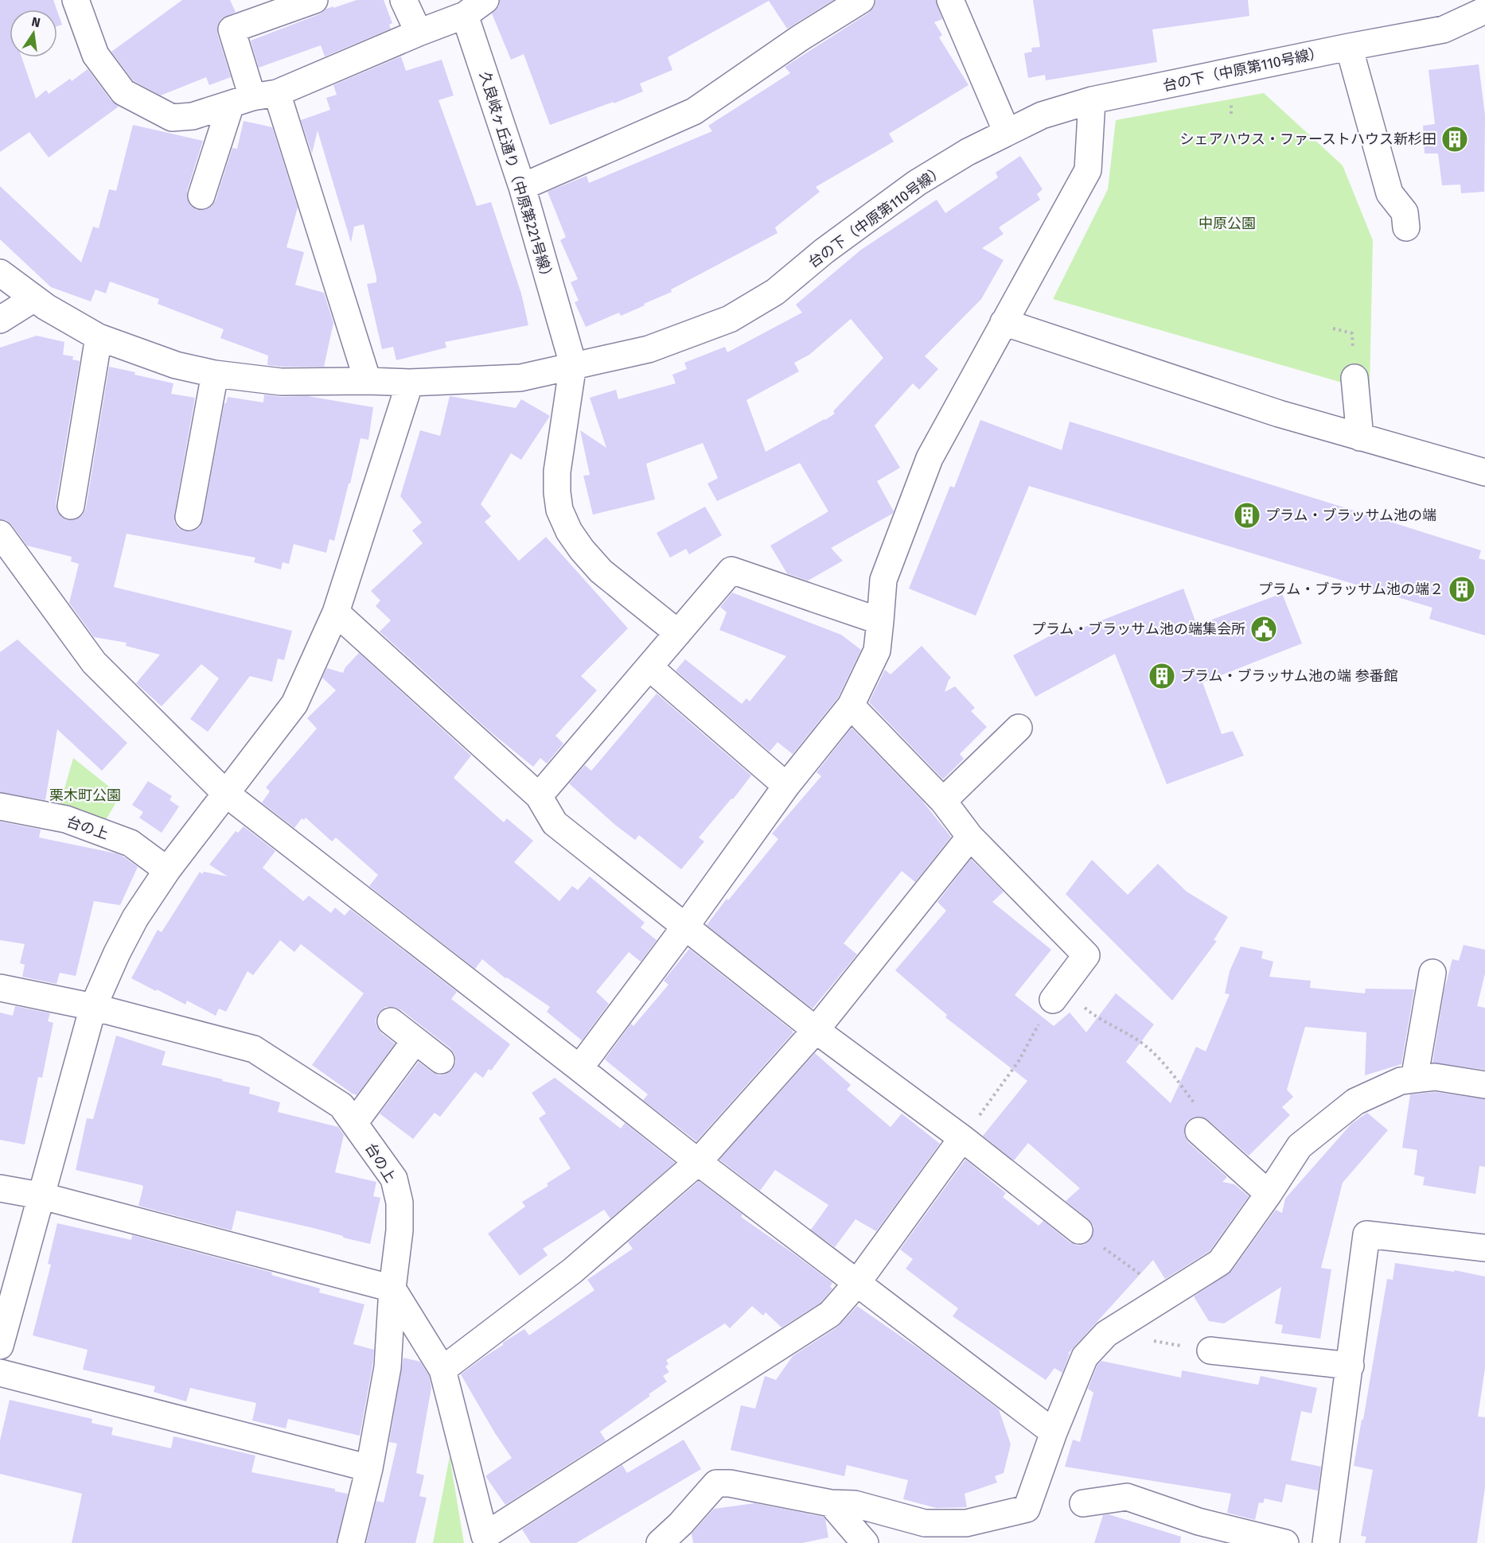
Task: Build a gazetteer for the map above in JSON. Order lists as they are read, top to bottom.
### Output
{
  "streets": {
    "street": ["台の下（中原第110号線）", "久良岐ヶ丘通り（中原第221号線）", "台の上"]
  },
  "crossings": [
    ["台の下（中原第110号線）", "久良岐ヶ丘通り（中原第221号線）"]
  ],
  "parks": ["中原公園", "栗木町公園"],
  "places": {
    "building": [
      "シェアハウス・ファーストハウス新杉田",
      "プラム・ブラッサム池の端",
      "プラム・ブラッサム池の端２",
      "プラム・ブラッサム池の端 参番館"
    ],
    "public building": ["プラム・ブラッサム池の端集会所"]
  },
  "north": "top"
}
